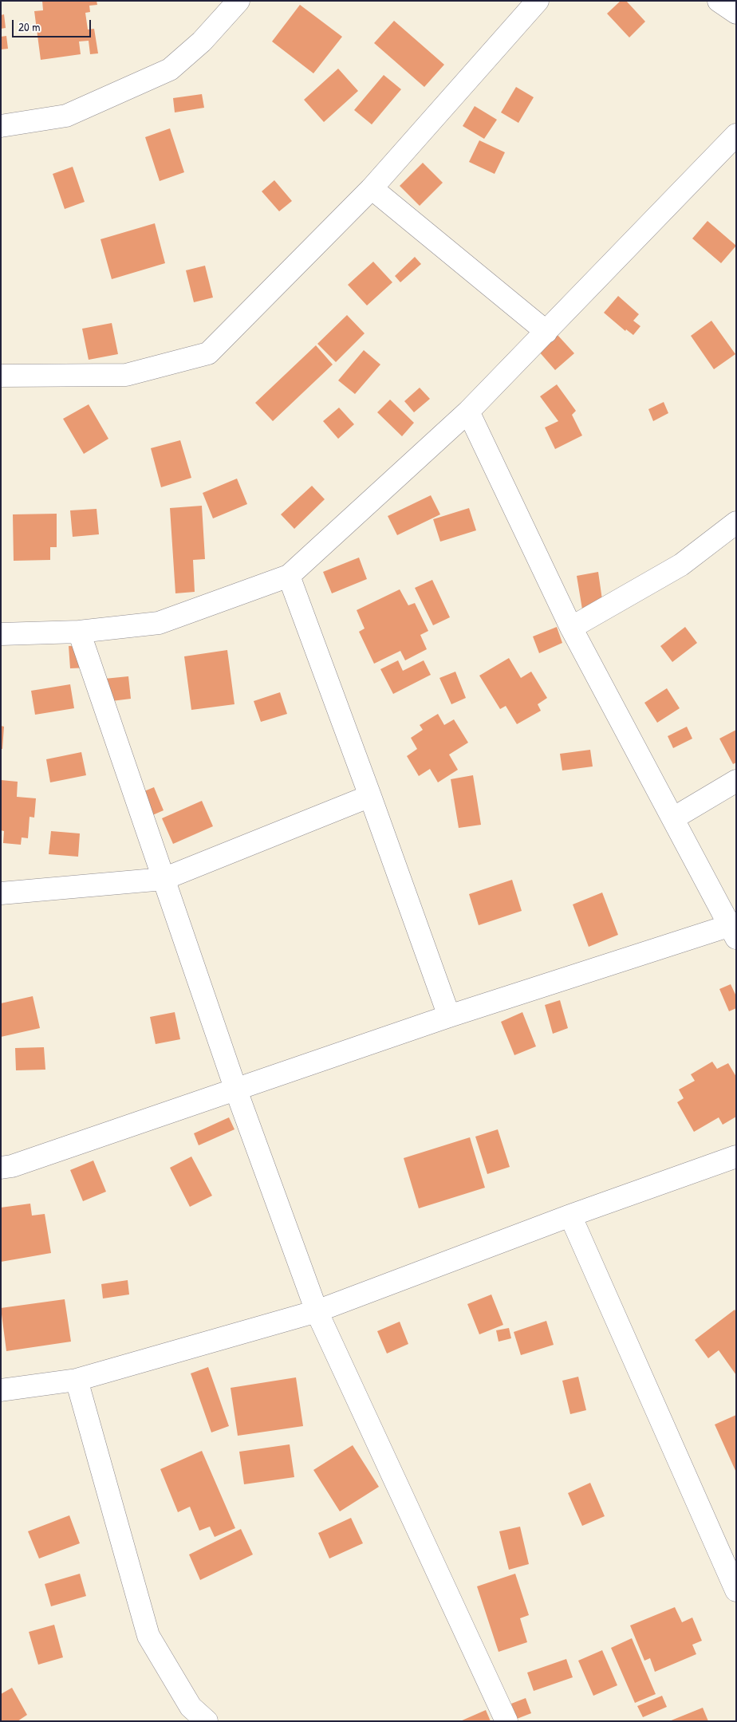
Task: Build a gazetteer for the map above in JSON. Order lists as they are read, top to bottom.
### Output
{
  "scale_bar": "20 m"
}
